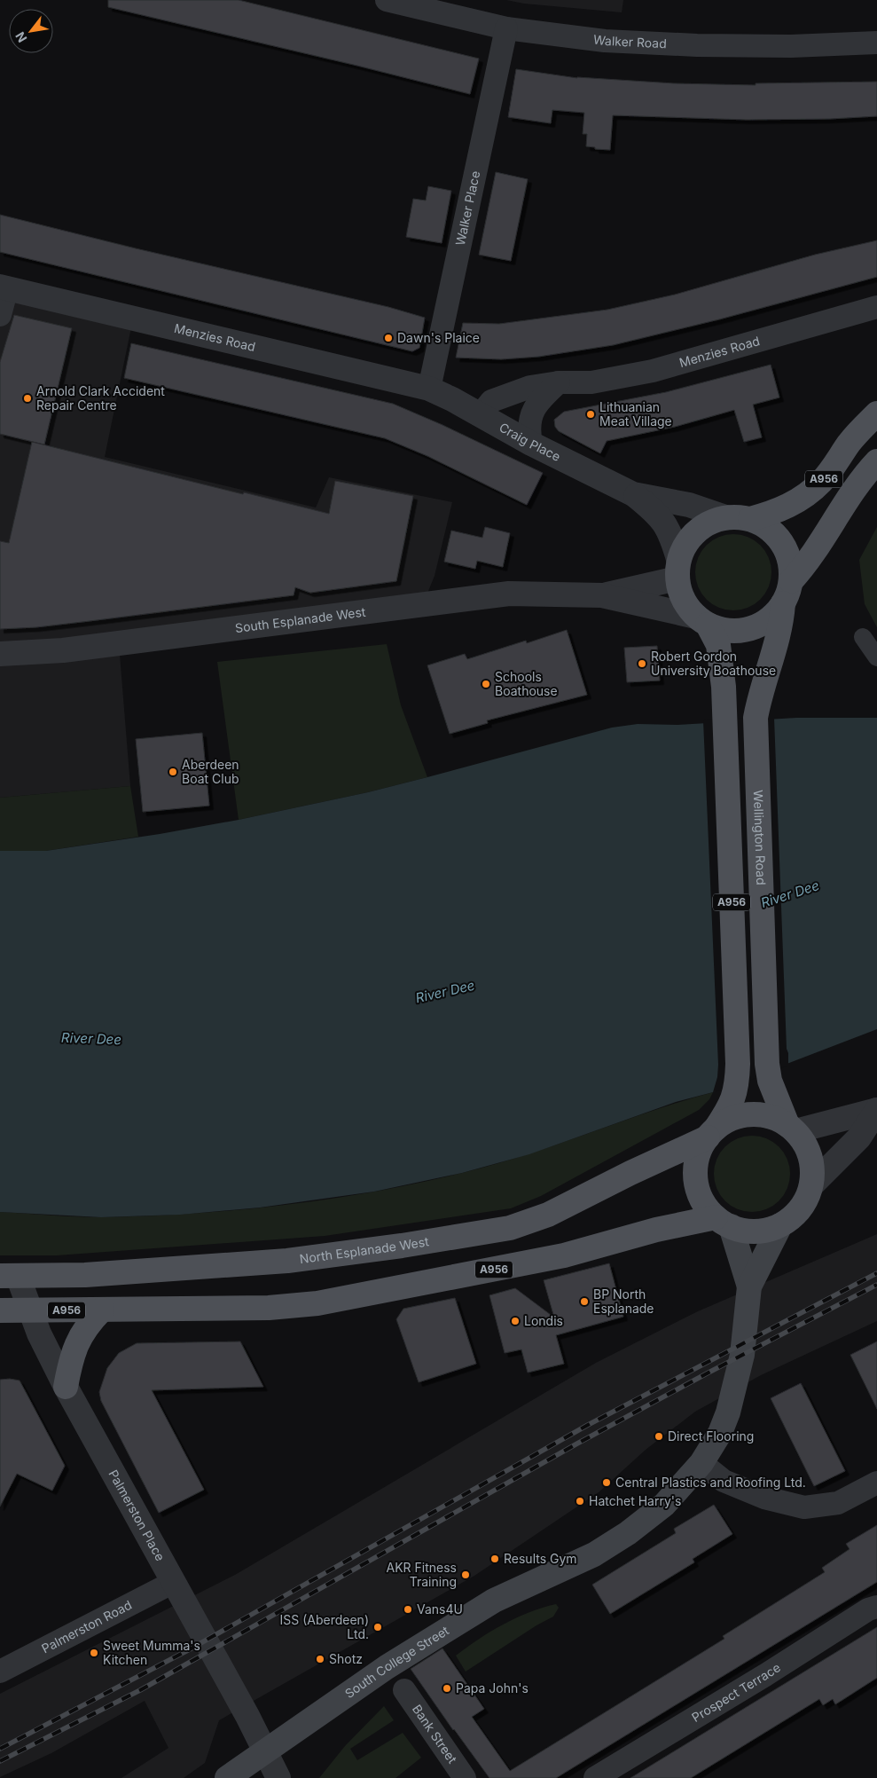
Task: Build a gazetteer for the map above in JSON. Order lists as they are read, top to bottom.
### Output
{
  "streets": {
    "main road": [
      "A956",
      "Wellington Road",
      "North Esplanade West",
      "South College Street"
    ],
    "street": [
      "Walker Road",
      "Walker Place",
      "Menzies Road",
      "Craig Place",
      "South Esplanade West",
      "Palmerston Place",
      "Palmerston Road",
      "Prospect Terrace",
      "Bank Street"
    ]
  },
  "crossings": [
    ["Walker Road", "Walker Place"],
    ["Walker Place", "Menzies Road"],
    ["Walker Place", "Craig Place"],
    ["Menzies Road", "Craig Place"],
    ["Craig Place", "A956"],
    ["Craig Place", "South Esplanade West"],
    ["Craig Place", "Wellington Road"],
    ["A956", "South Esplanade West"],
    ["A956", "Wellington Road"],
    ["A956", "North Esplanade West"],
    ["A956", "Palmerston Place"],
    ["A956", "South College Street"],
    ["South Esplanade West", "Wellington Road"],
    ["Wellington Road", "North Esplanade West"],
    ["Wellington Road", "South College Street"],
    ["North Esplanade West", "Palmerston Place"],
    ["North Esplanade West", "South College Street"],
    ["Palmerston Place", "Palmerston Road"],
    ["Palmerston Place", "South College Street"]
  ],
  "water": ["River Dee"],
  "places": [
    "Dawn's Plaice",
    "Arnold Clark Accident Repair Centre",
    "Lithuanian Meat Village",
    "Robert Gordon University Boathouse",
    "Schools Boathouse",
    "Aberdeen Boat Club",
    "BP North Esplanade",
    "Londis",
    "Direct Flooring",
    "Central Plastics and Roofing Ltd.",
    "Hatchet Harry's",
    "Results Gym",
    "AKR Fitness Training",
    "Vans4U",
    "ISS (Aberdeen) Ltd.",
    "Sweet Mumma's Kitchen",
    "Shotz",
    "Papa John's"
  ],
  "north": "bottom left"
}
